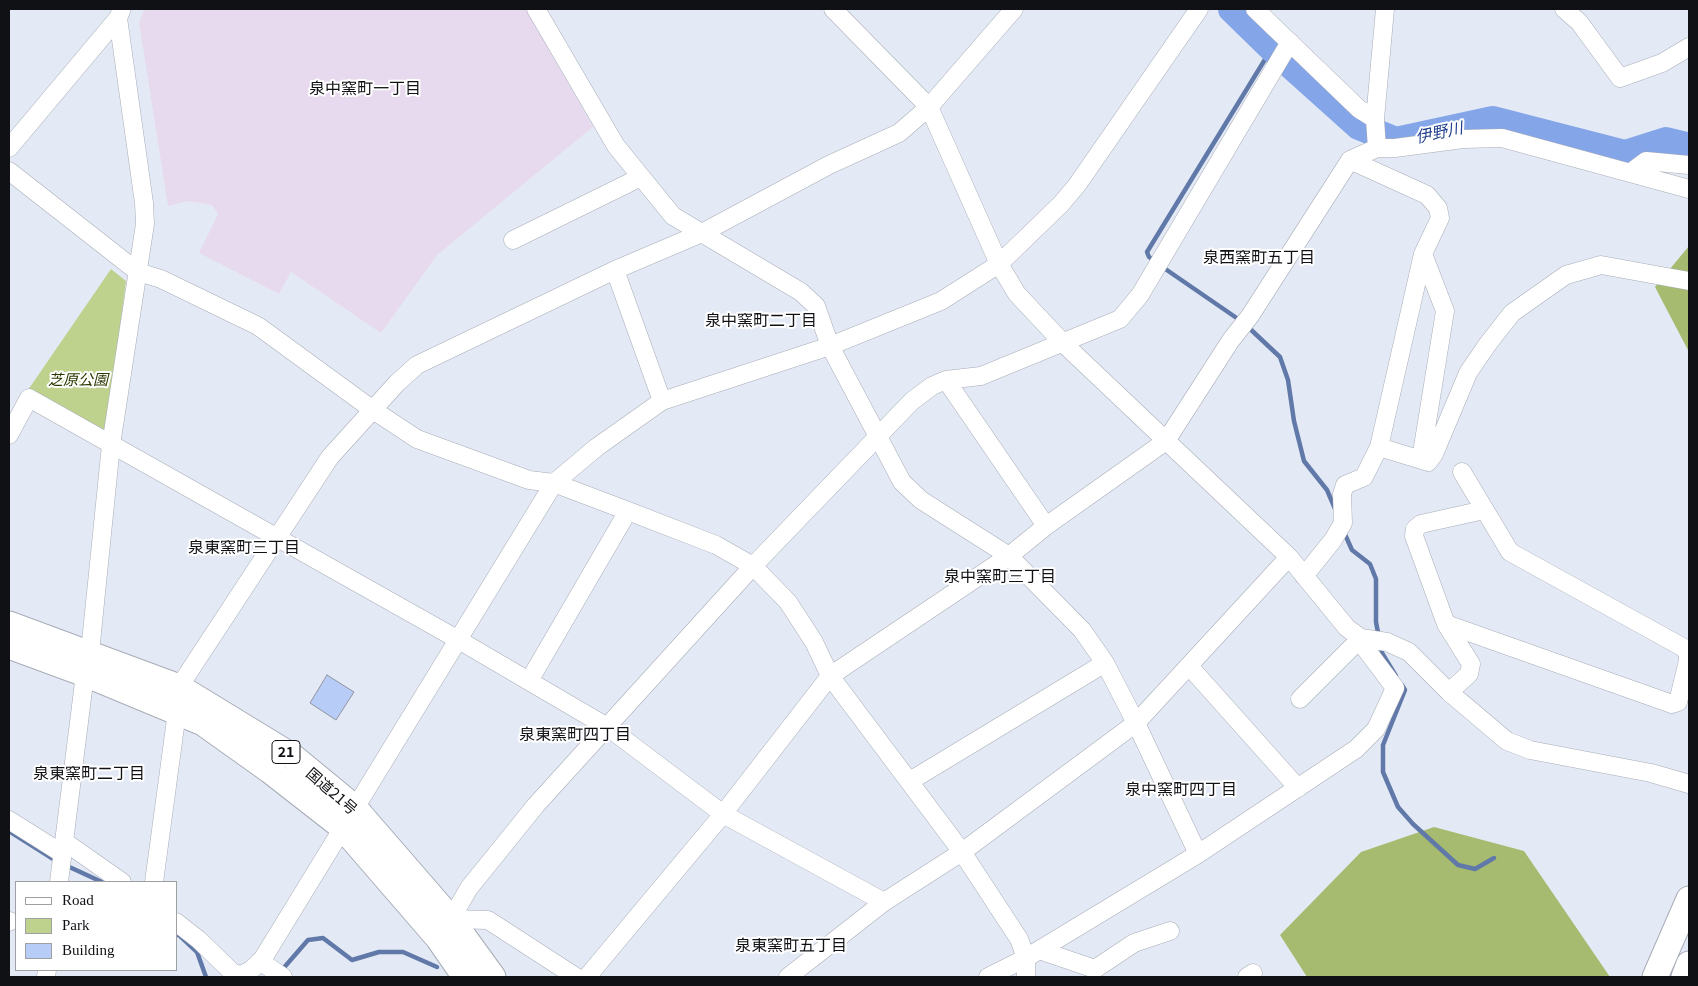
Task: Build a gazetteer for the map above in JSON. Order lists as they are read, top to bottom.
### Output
{
  "streets": {
    "highway": ["21", "国道21号"]
  },
  "districts": [
    "泉中窯町一丁目",
    "泉西窯町五丁目",
    "泉中窯町二丁目",
    "泉東窯町三丁目",
    "泉中窯町三丁目",
    "泉東窯町四丁目",
    "泉東窯町二丁目",
    "泉中窯町四丁目",
    "泉東窯町五丁目"
  ],
  "water": ["伊野川"],
  "parks": ["芝原公園"],
  "legend": ["Road", "Park", "Building"]
}
